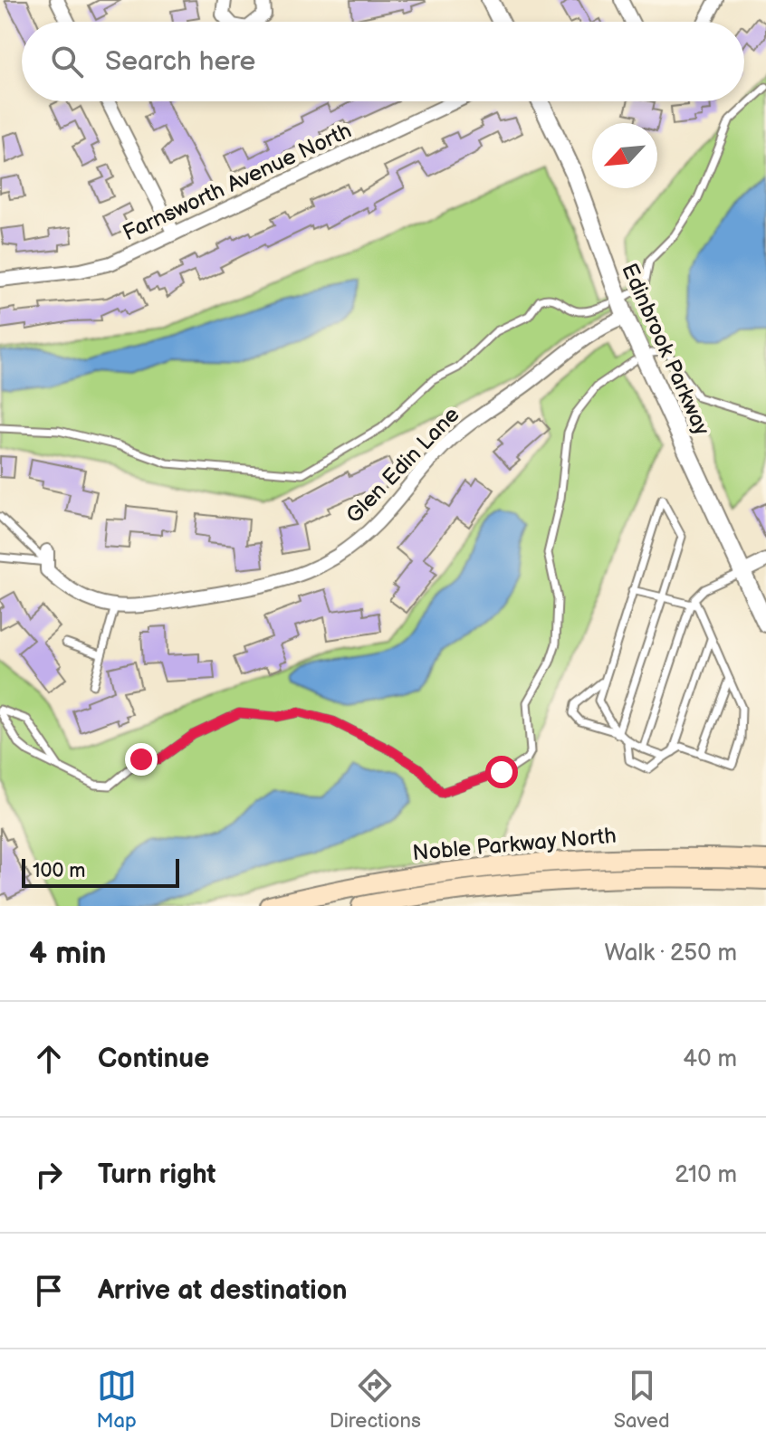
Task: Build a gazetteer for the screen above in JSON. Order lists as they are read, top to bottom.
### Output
{
  "streets": {
    "main road": ["Noble Parkway North"],
    "street": ["Farnsworth Avenue North", "Edinbrook Parkway", "Glen Edin Lane"]
  },
  "crossings": [
    ["Edinbrook Parkway", "Glen Edin Lane"]
  ],
  "scale_bar": "100 m",
  "north": "bottom left",
  "page": {
    "search": "Search here",
    "scale": "100 m",
    "heading": ["4 min", "Walk · 250 m"],
    "list": [
      ["Continue", "40 m"],
      ["Turn right", "210 m"],
      "Arrive at destination"
    ],
    "nav": ["Map", "Directions", "Saved"]
  }
}
